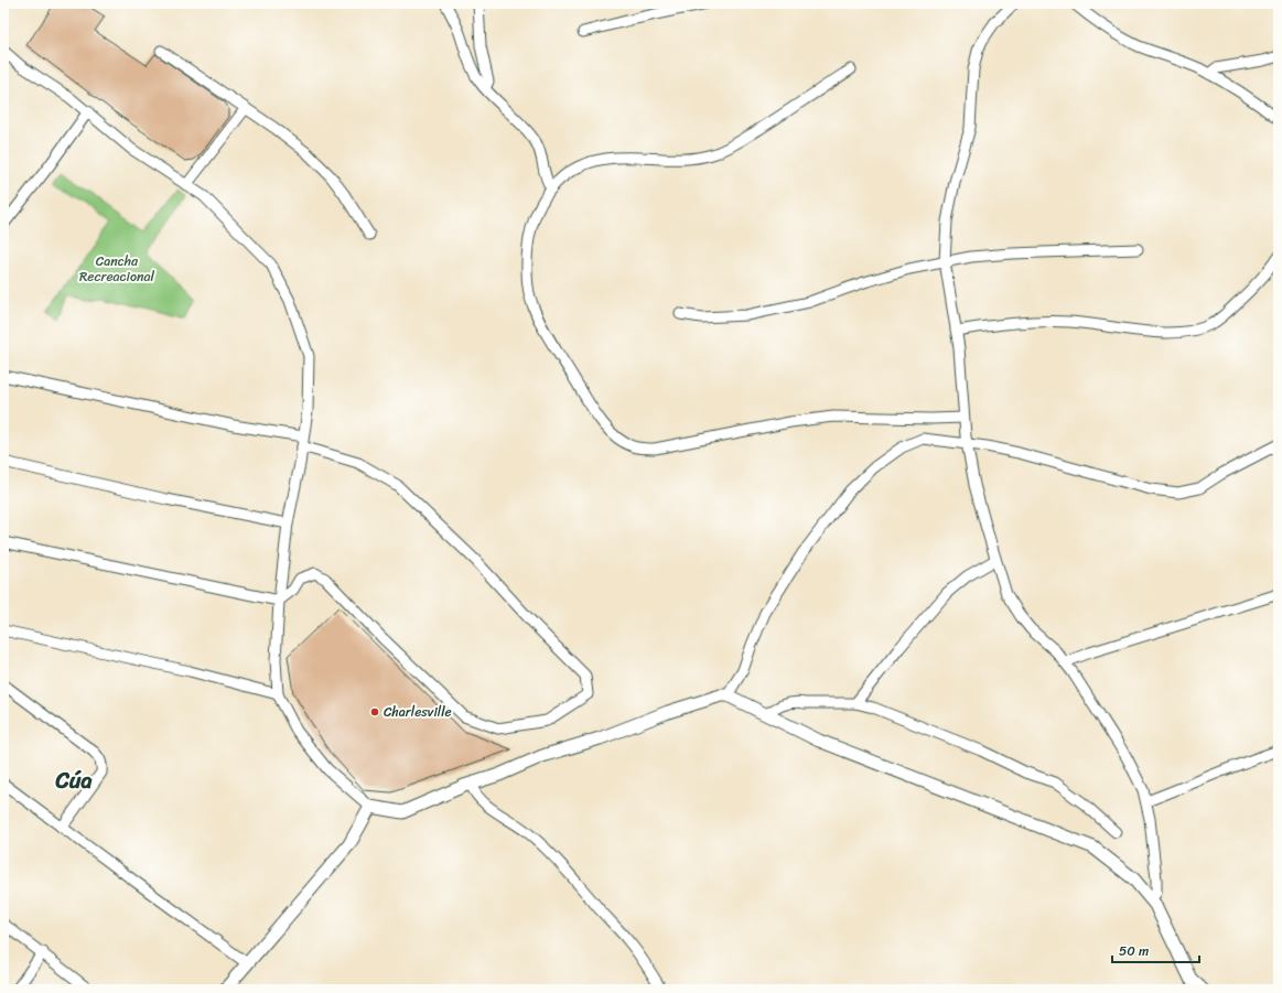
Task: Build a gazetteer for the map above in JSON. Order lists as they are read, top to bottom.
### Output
{
  "districts": ["Cúa"],
  "parks": ["Cancha Recreacional"],
  "places": ["Charlesville"],
  "scale_bar": "50 m"
}
